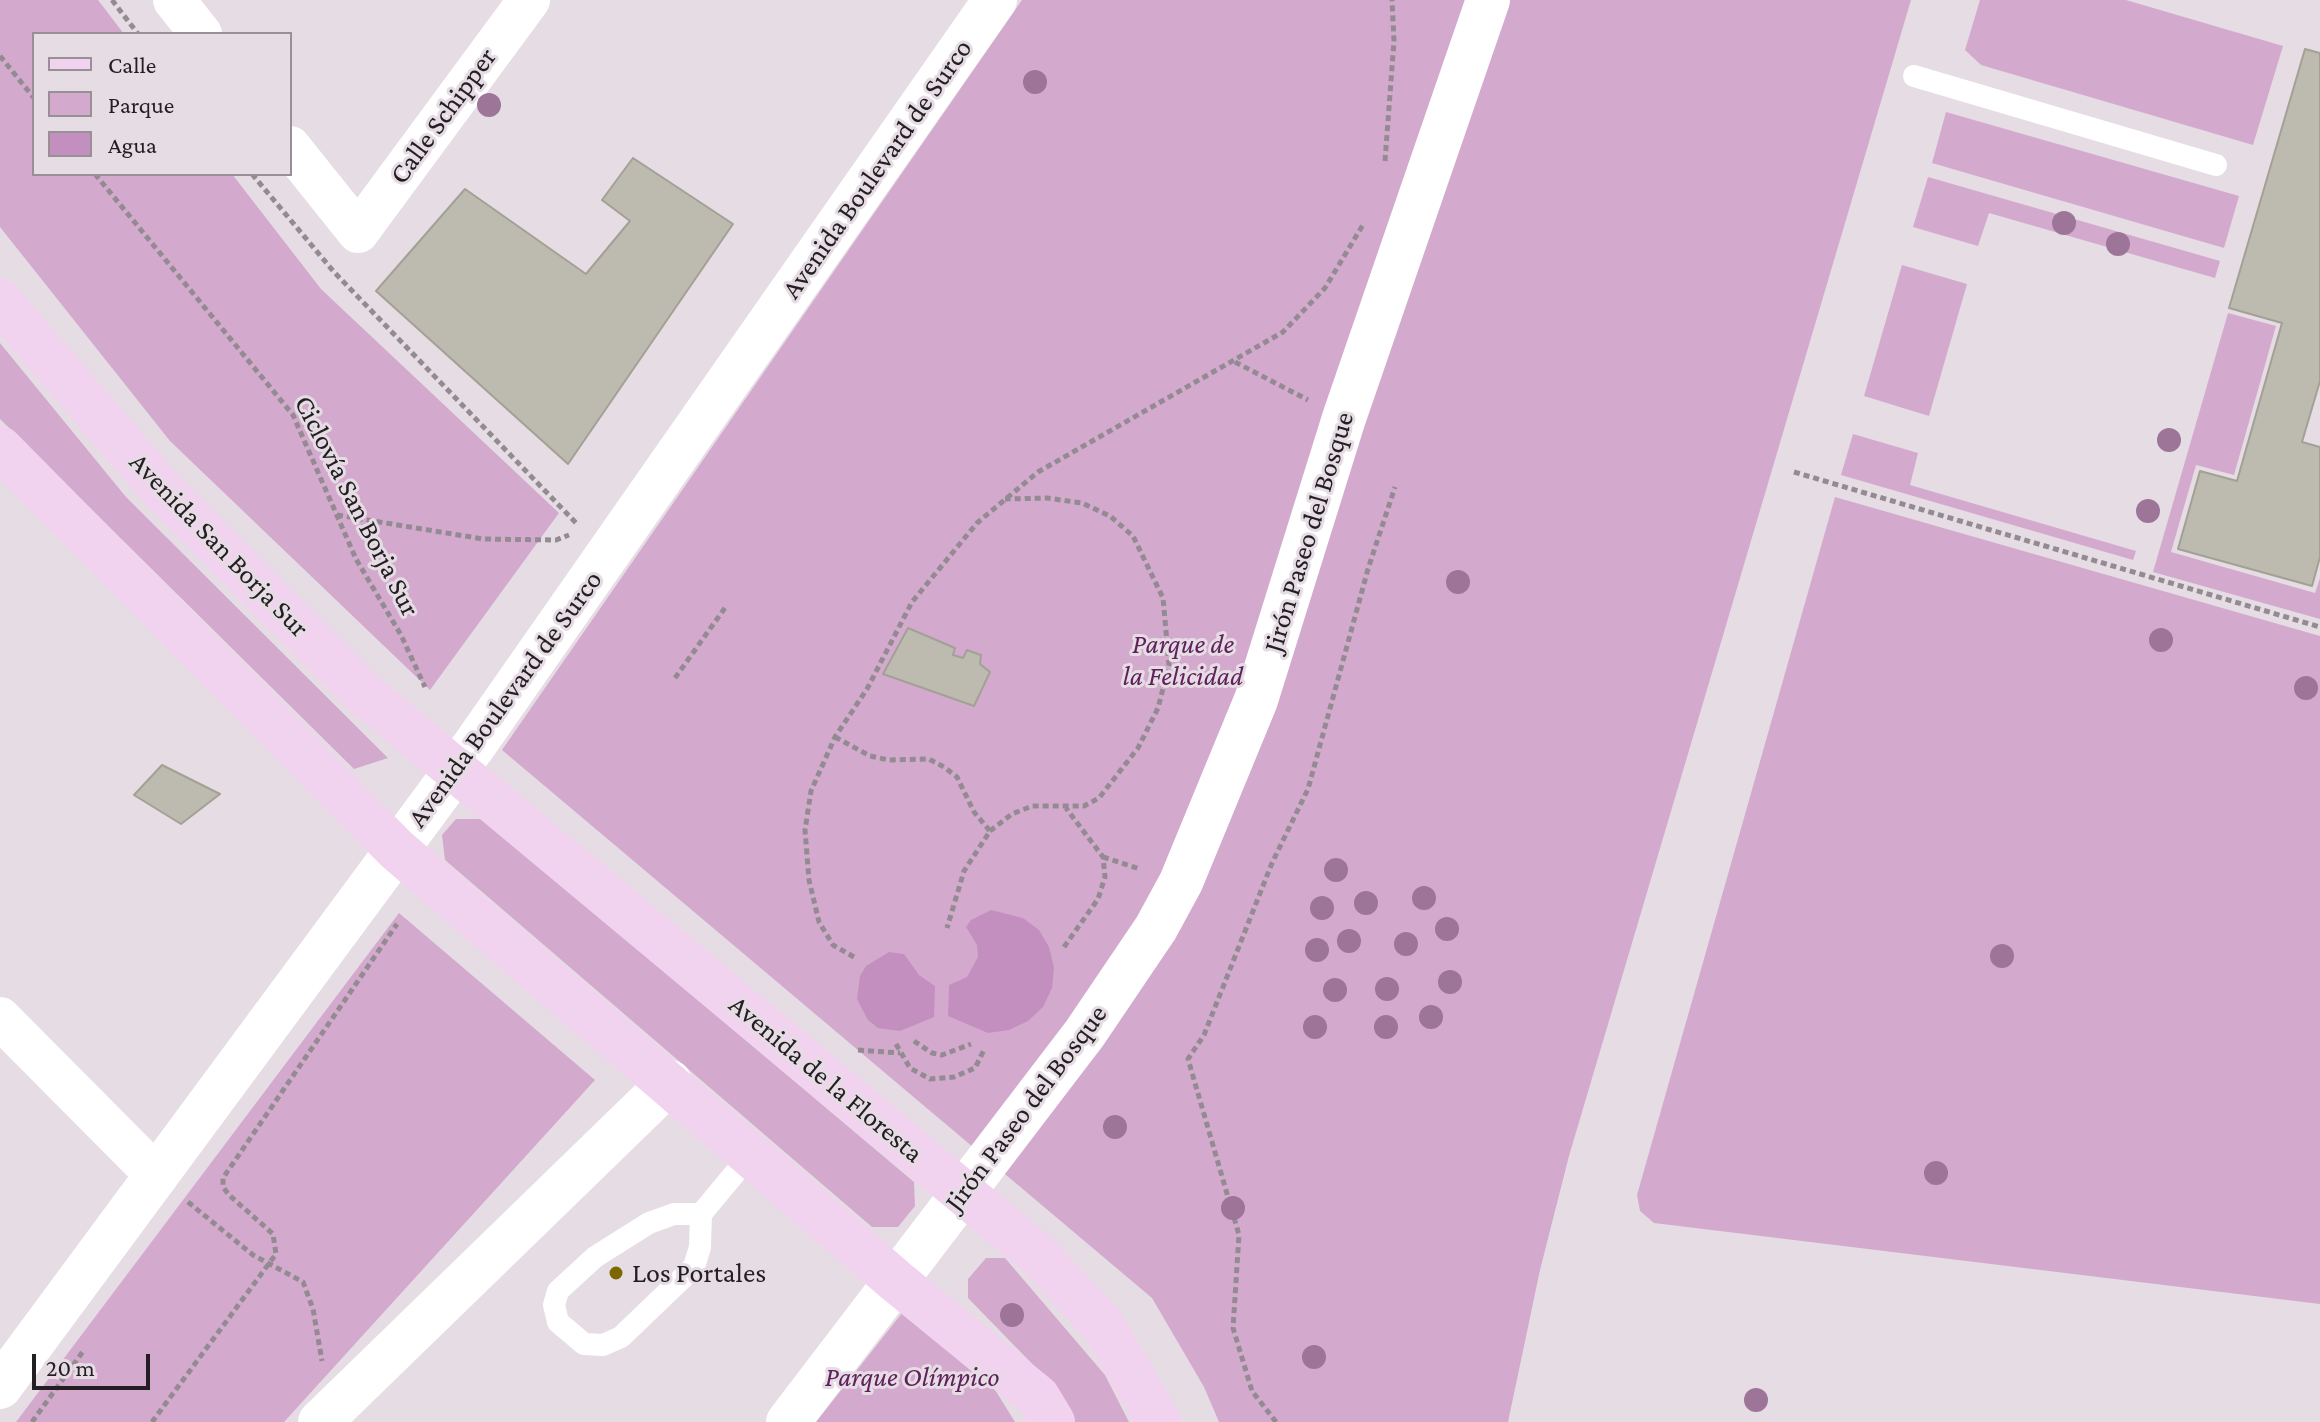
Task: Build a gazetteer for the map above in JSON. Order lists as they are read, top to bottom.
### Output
{
  "streets": {
    "main road": ["Avenida San Borja Sur", "Avenida de la Floresta"],
    "street": ["Calle Schipper", "Avenida Boulevard de Surco", "Jirón Paseo del Bosque"],
    "path": ["Ciclovía San Borja Sur"]
  },
  "crossings": [
    ["Avenida Boulevard de Surco", "Avenida San Borja Sur"],
    ["Avenida Boulevard de Surco", "Avenida de la Floresta"],
    ["Jirón Paseo del Bosque", "Avenida de la Floresta"],
    ["Avenida San Borja Sur", "Avenida de la Floresta"]
  ],
  "parks": ["Parque de la Felicidad", "Parque Olímpico"],
  "places": ["Los Portales"],
  "legend": ["Calle", "Parque", "Agua"],
  "scale_bar": "20 m"
}
